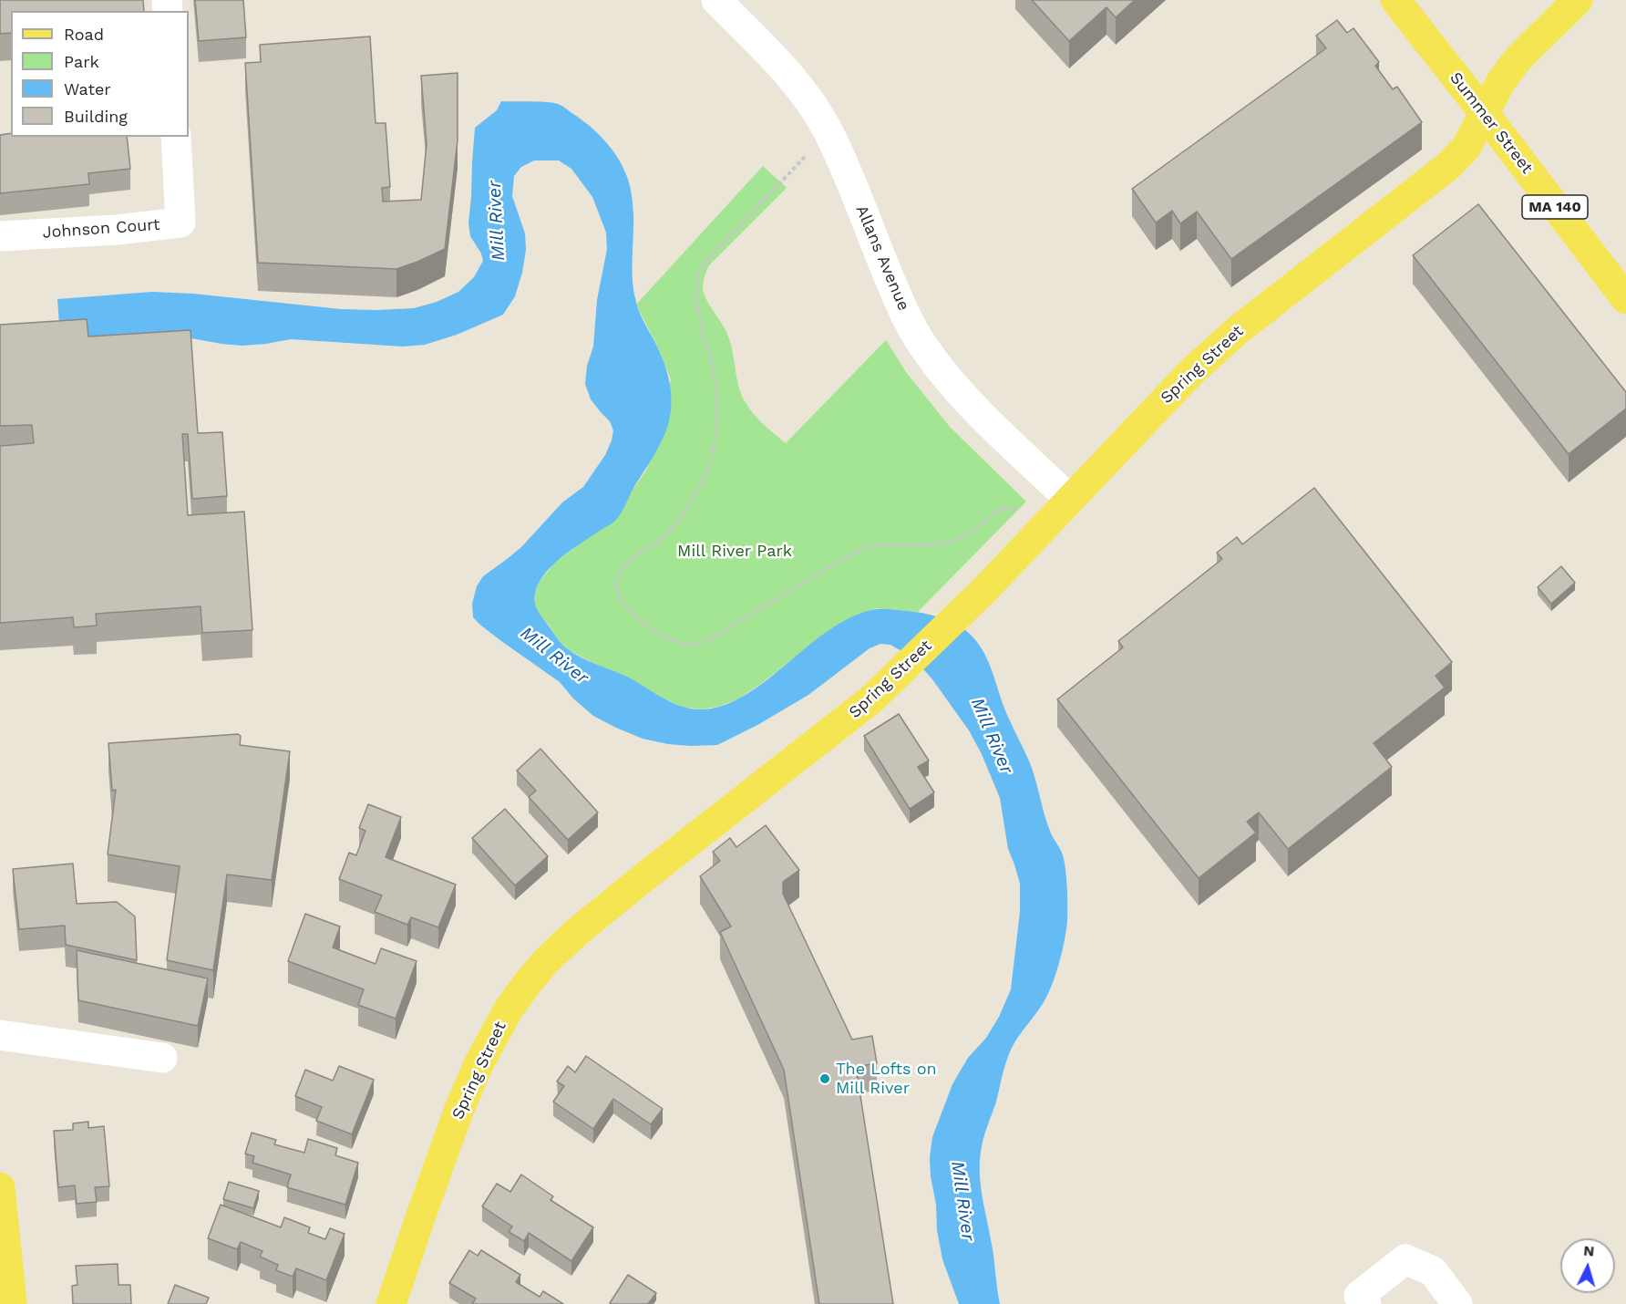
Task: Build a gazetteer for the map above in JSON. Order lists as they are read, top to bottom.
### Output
{
  "streets": {
    "main road": ["Summer Street", "MA 140", "Spring Street"],
    "street": ["Johnson Court", "Allans Avenue"]
  },
  "crossings": [
    ["Summer Street", "Spring Street"],
    ["Allans Avenue", "Spring Street"]
  ],
  "water": ["Mill River"],
  "parks": ["Mill River Park"],
  "places": ["The Lofts on Mill River"],
  "legend": [
    "Road",
    "Park",
    "Water",
    "Building"
  ],
  "north": "top"
}
